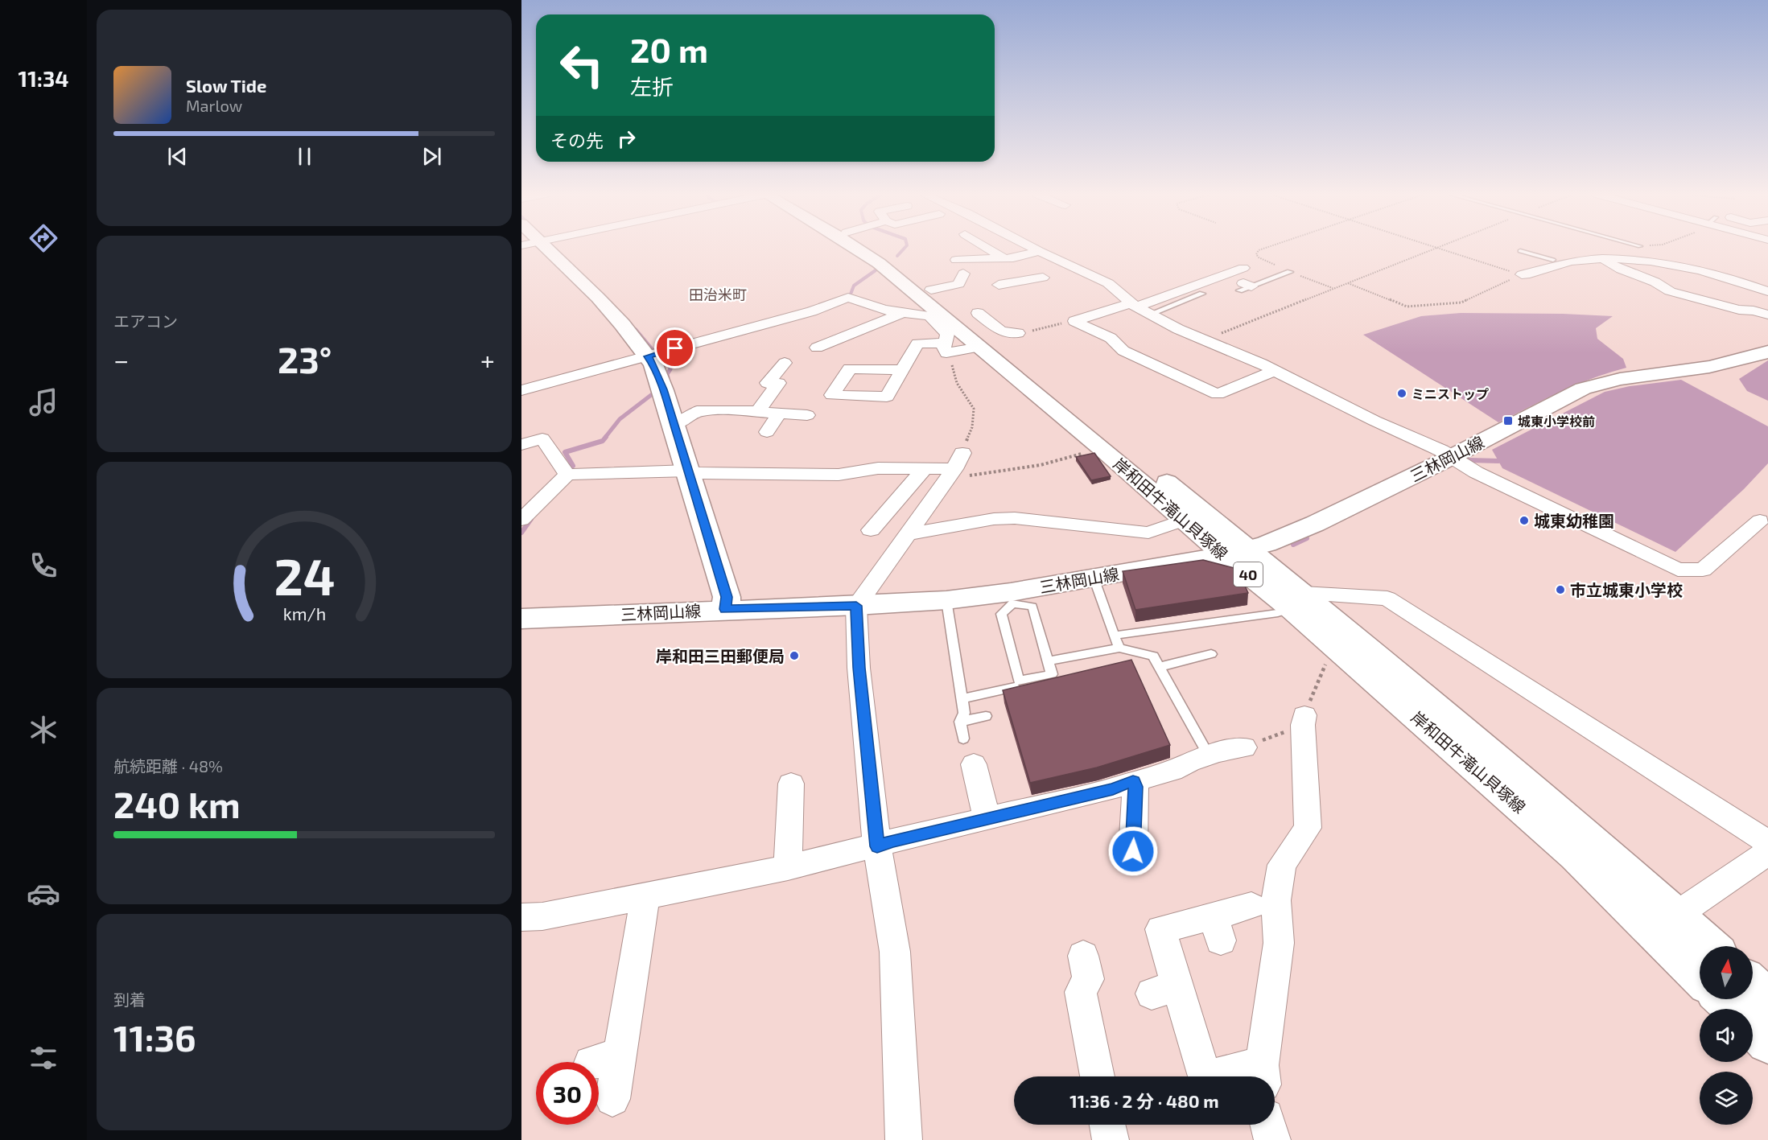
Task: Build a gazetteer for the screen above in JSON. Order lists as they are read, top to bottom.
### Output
{
  "streets": {
    "main road": ["三林岡山線", "岸和田牛滝山貝塚線", "40"]
  },
  "crossings": [
    ["三林岡山線", "岸和田牛滝山貝塚線"]
  ],
  "districts": ["田治米町"],
  "places": {
    "other": [
      "ミニストップ",
      "城東幼稚園",
      "市立城東小学校",
      "岸和田三田郵便局"
    ],
    "transit": ["城東小学校前"]
  },
  "north": "top",
  "page": {
    "tabs": "11:34",
    "turn": ["20 m", "左折"],
    "song": ["Slow Tide", "Marlow"],
    "then": "その先",
    "tile": [
      "エアコン",
      ["航続距離 · 48%", "240 km"],
      ["到着", "11:36"]
    ],
    "heat": ["−", "23°", "+"],
    "limit": "30",
    "trip": "11:36 · 2 分 · 480 m",
    "gauge": ["24", "km/h"]
  }
}
